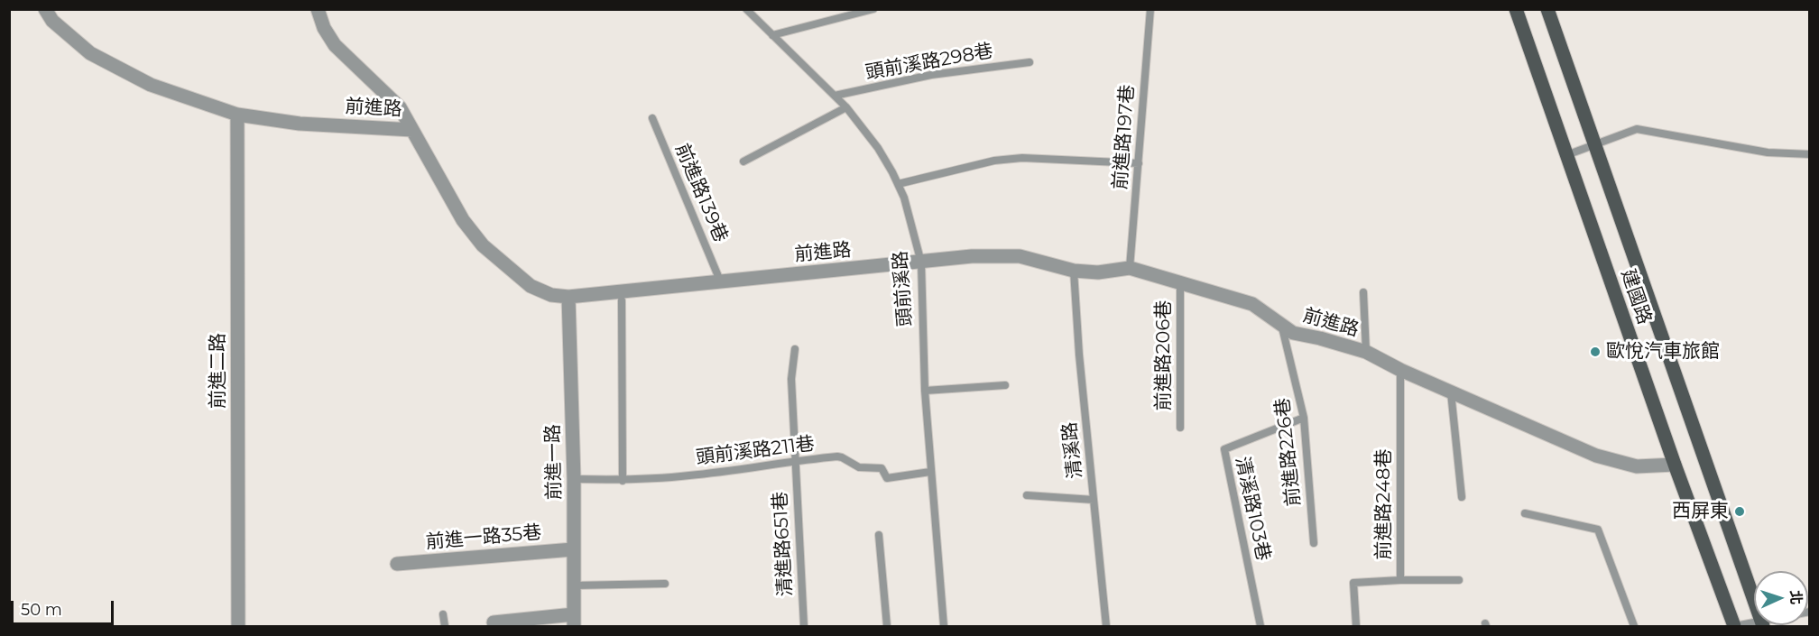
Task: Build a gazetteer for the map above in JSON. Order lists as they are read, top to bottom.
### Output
{
  "streets": {
    "main road": ["建國路"],
    "street": [
      "前進路",
      "前進二路",
      "前進一路",
      "前進一路35巷"
    ],
    "lane": [
      "頭前溪路298巷",
      "前進路197巷",
      "前進路139巷",
      "頭前溪路",
      "前進路206巷",
      "清溪路",
      "頭前溪路211巷",
      "前進路226巷",
      "前進路248巷",
      "清溪路103巷",
      "清進路651巷"
    ]
  },
  "crossings": [
    ["頭前溪路298巷", "頭前溪路"],
    ["前進路", "前進路197巷"],
    ["前進路", "前進路139巷"],
    ["前進路", "頭前溪路"],
    ["前進路", "建國路"],
    ["前進路", "前進路206巷"],
    ["前進路", "前進二路"],
    ["前進路", "清溪路"],
    ["前進路", "前進路226巷"],
    ["前進路", "前進一路"],
    ["前進路", "前進路248巷"],
    ["頭前溪路", "頭前溪路211巷"],
    ["頭前溪路211巷", "前進一路"],
    ["頭前溪路211巷", "清進路651巷"],
    ["前進路226巷", "清溪路103巷"],
    ["前進一路", "前進一路35巷"]
  ],
  "places": ["歐悅汽車旅館", "西屏東"],
  "scale_bar": "50 m",
  "north": "right"
}
